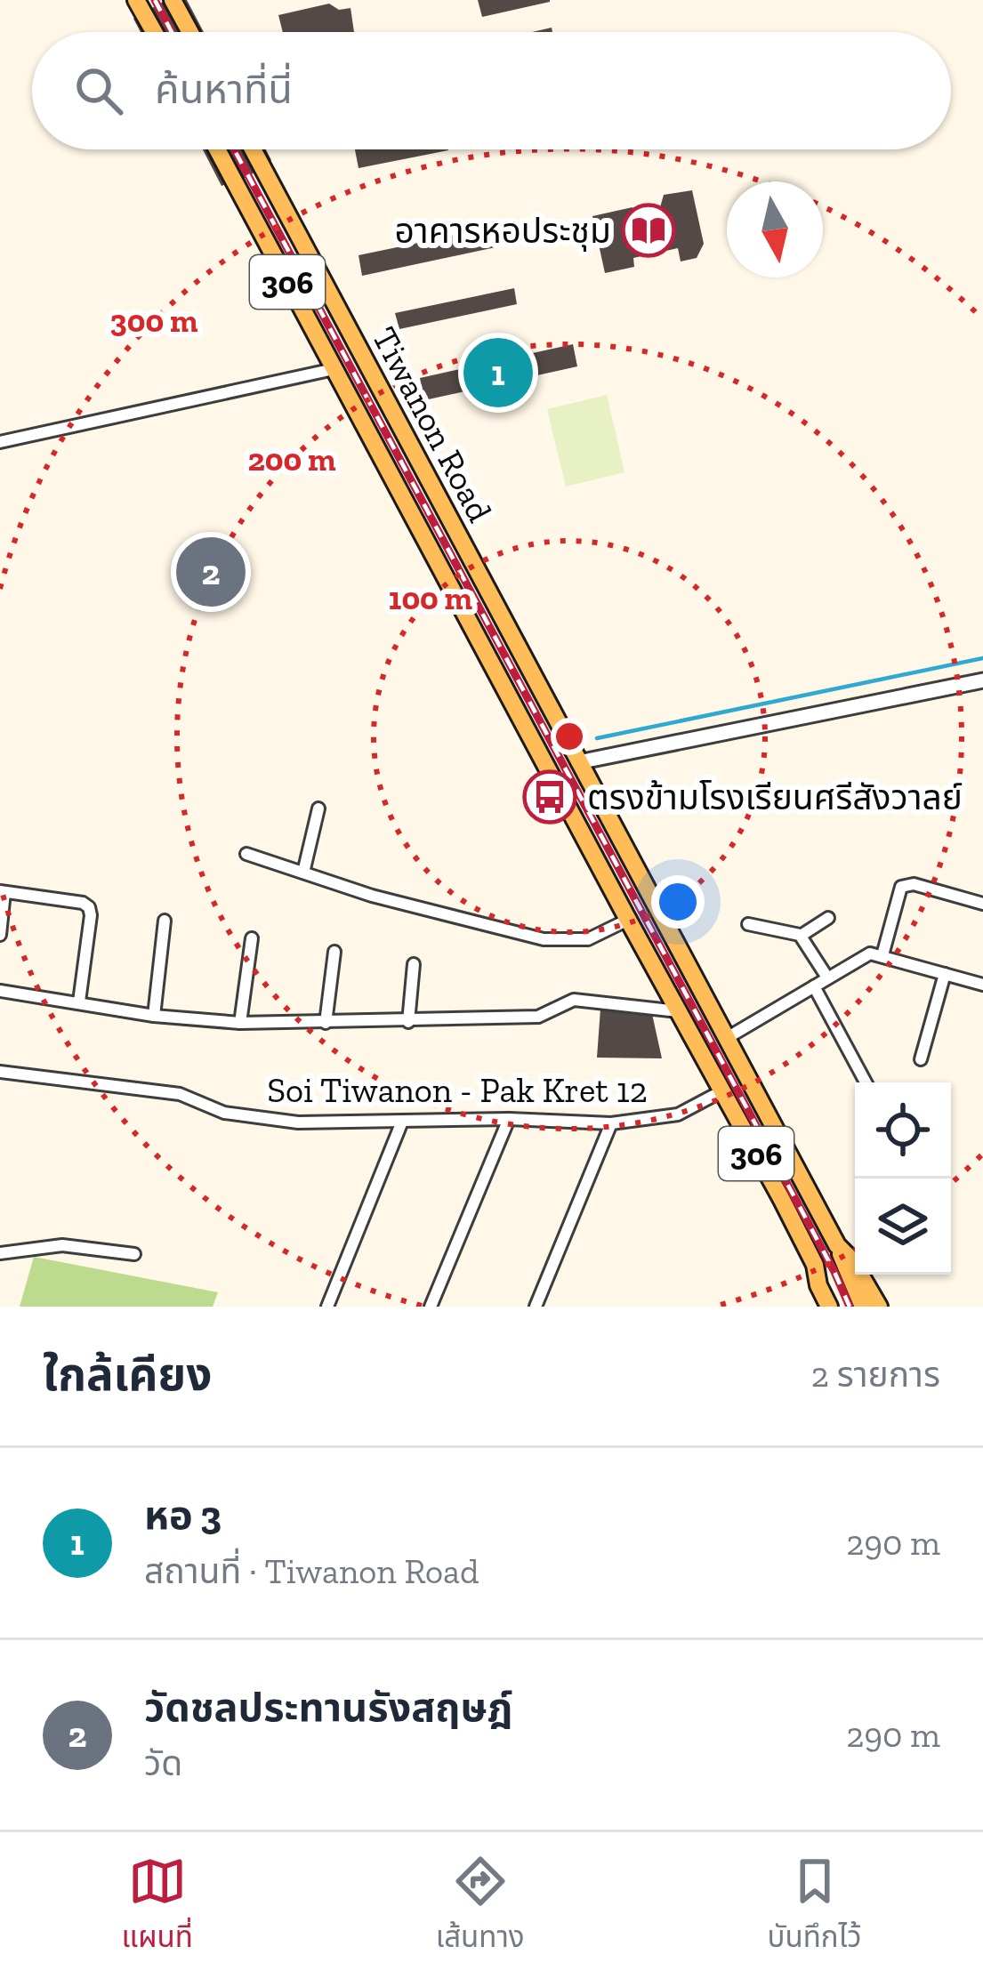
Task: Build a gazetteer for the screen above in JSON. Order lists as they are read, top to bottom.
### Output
{
  "streets": {
    "main road": ["306", "Tiwanon Road"],
    "street": ["Soi Tiwanon - Pak Kret 12"]
  },
  "crossings": [
    ["306", "Tiwanon Road"],
    ["Tiwanon Road", "Soi Tiwanon - Pak Kret 12"]
  ],
  "places": {
    "library": ["อาคารหอประชุม"],
    "bus stop": ["ตรงข้ามโรงเรียนศรีสังวาลย์"]
  },
  "north": "bottom",
  "page": {
    "search": "ค้นหาที่นี่",
    "pins": ["1", "2"],
    "heading": ["ใกล้เคียง", "2 รายการ"],
    "list": [
      {
        "mark": "1",
        "name": "หอ 3",
        "note": "สถานที่ · Tiwanon Road",
        "value": "290 m"
      },
      {
        "mark": "2",
        "name": "วัดชลประทานรังสฤษฎ์",
        "note": "วัด",
        "value": "290 m"
      }
    ],
    "nav": ["แผนที่", "เส้นทาง", "บันทึกไว้"]
  },
  "rings": ["300 m", "200 m", "100 m"]
}
